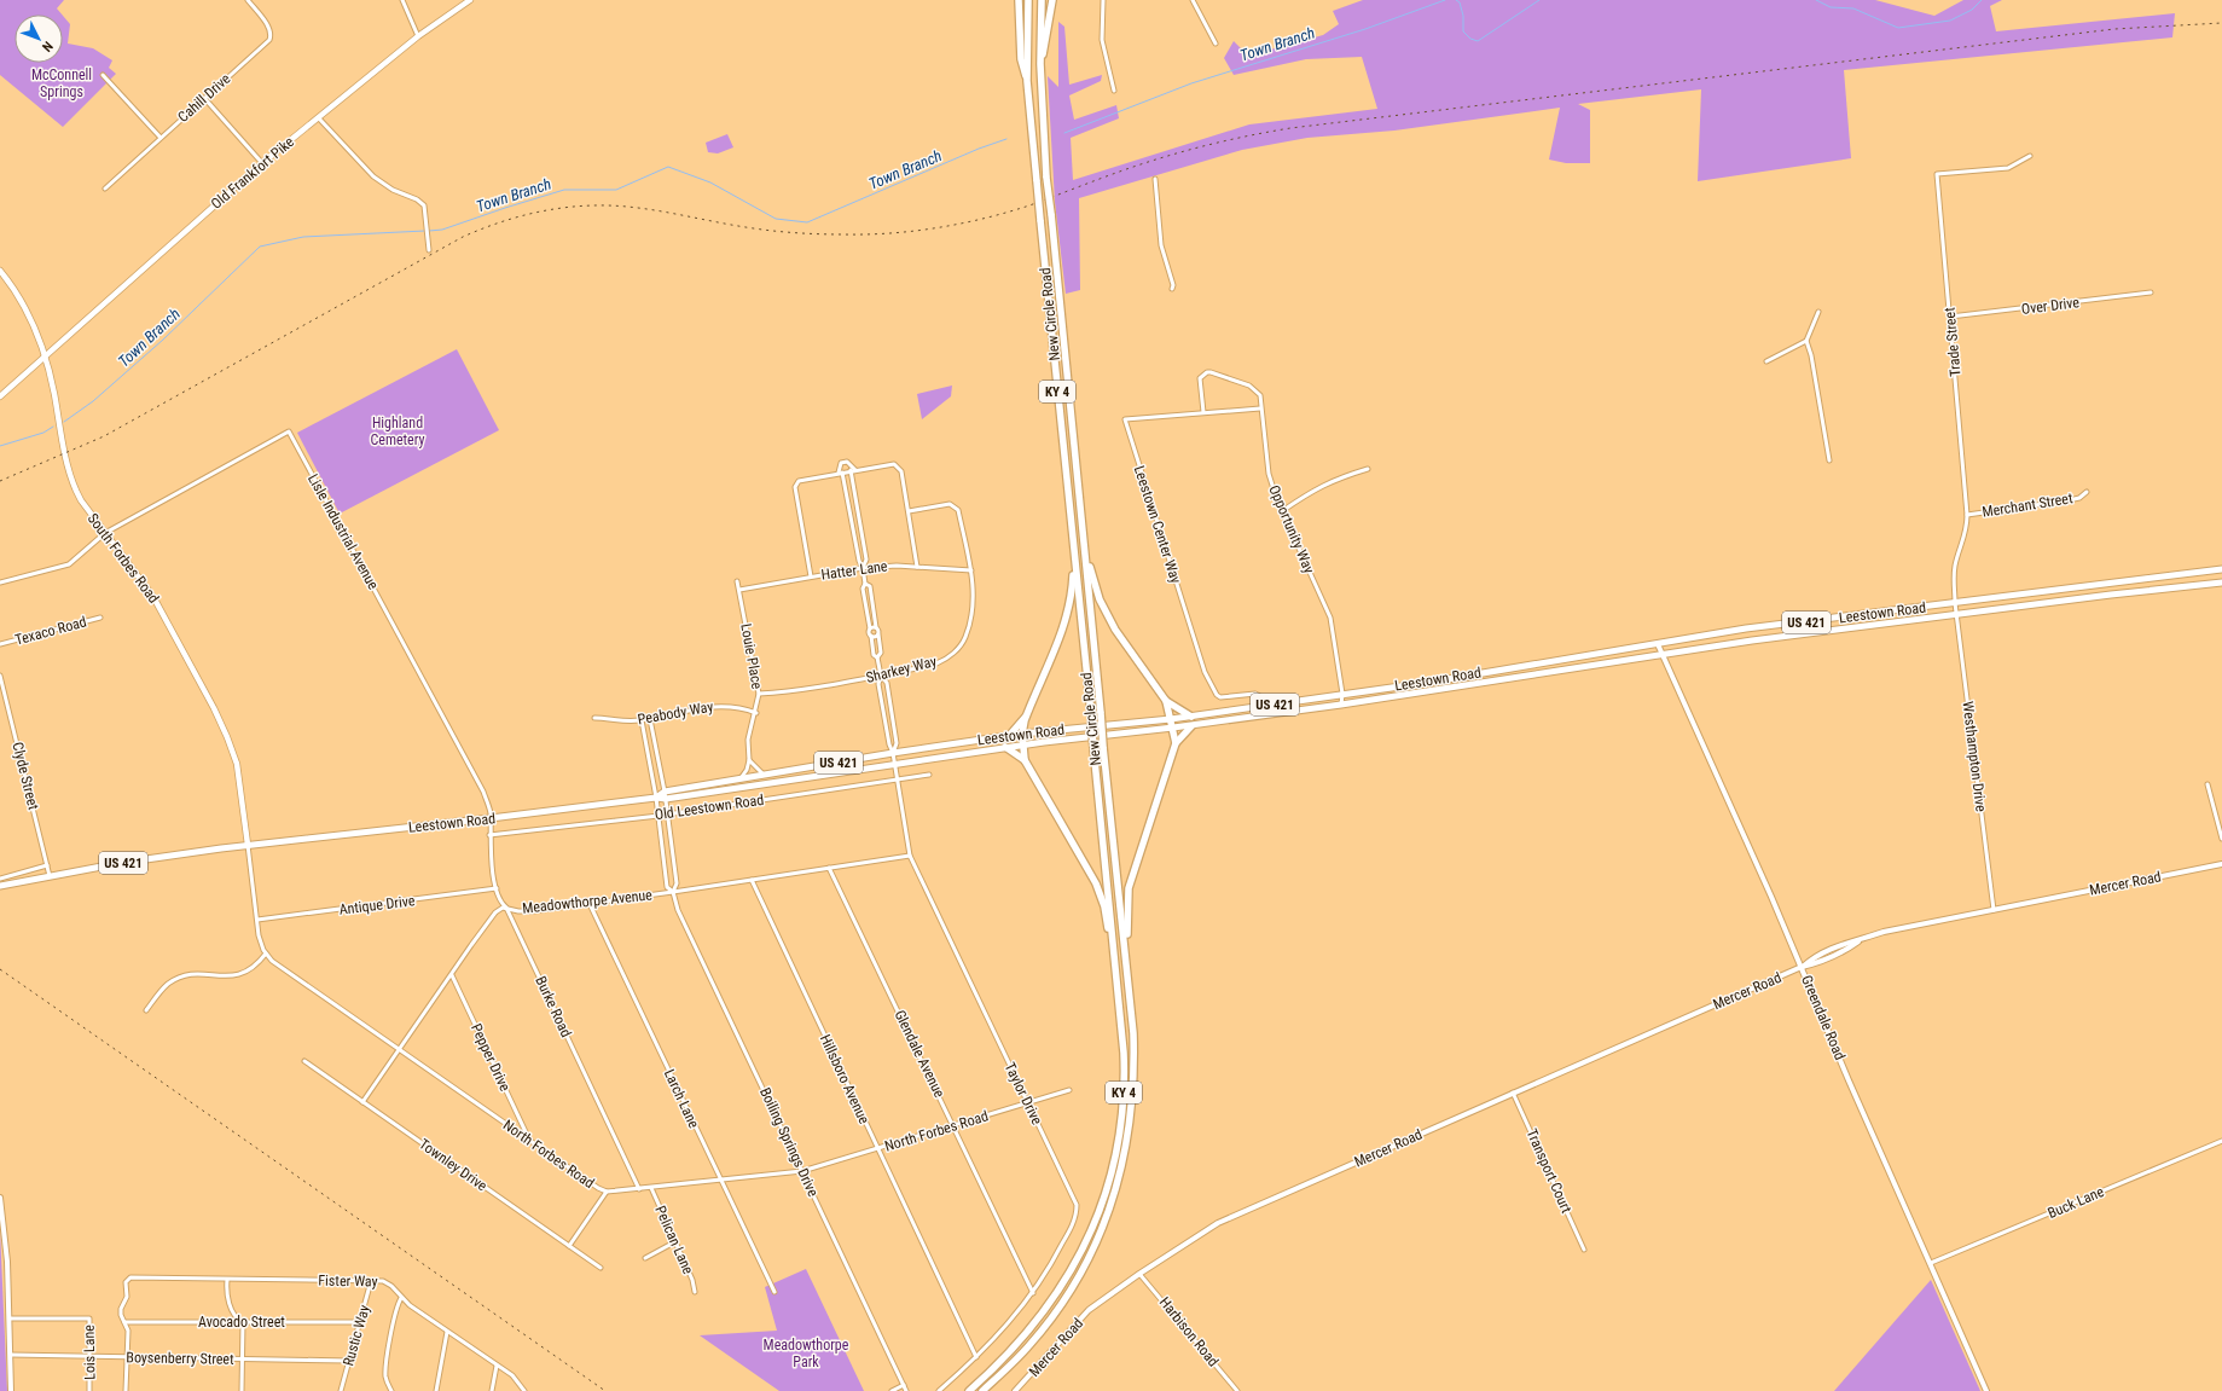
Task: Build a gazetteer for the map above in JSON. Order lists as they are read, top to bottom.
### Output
{
  "streets": {
    "highway": ["New Circle Road", "KY 4"],
    "main road": [
      "Old Frankfort Pike",
      "South Forbes Road",
      "Leestown Road",
      "US 421"
    ],
    "street": [
      "Cahill Drive",
      "Over Drive",
      "Trade Street",
      "Merchant Street",
      "Leestown Center Way",
      "Opportunity Way",
      "Lisle Industrial Avenue",
      "Hatter Lane",
      "Texaco Road",
      "Louie Place",
      "Sharkey Way",
      "Peabody Way",
      "Westhampton Drive",
      "Clyde Street",
      "Old Leestown Road",
      "Mercer Road",
      "Meadowthorpe Avenue",
      "Antique Drive",
      "Burke Road",
      "Greendale Road",
      "Glendale Avenue",
      "Pepper Drive",
      "Hillsboro Avenue",
      "Taylor Drive",
      "Larch Lane",
      "North Forbes Road",
      "Boiling Springs Drive",
      "Townley Drive",
      "Transport Court",
      "Buck Lane",
      "Pelican Lane",
      "Fister Way",
      "Avocado Street",
      "Harbison Road",
      "Rustic Way",
      "Lois Lane",
      "Boysenberry Street"
    ]
  },
  "crossings": [
    ["Old Frankfort Pike", "South Forbes Road"],
    ["Over Drive", "Trade Street"],
    ["Trade Street", "Merchant Street"],
    ["Trade Street", "Leestown Road"],
    ["Trade Street", "Westhampton Drive"],
    ["Leestown Center Way", "Opportunity Way"],
    ["Leestown Center Way", "Leestown Road"],
    ["Opportunity Way", "Leestown Road"],
    ["Lisle Industrial Avenue", "South Forbes Road"],
    ["Lisle Industrial Avenue", "Leestown Road"],
    ["Lisle Industrial Avenue", "Burke Road"],
    ["South Forbes Road", "Leestown Road"],
    ["South Forbes Road", "US 421"],
    ["Hatter Lane", "Louie Place"],
    ["Hatter Lane", "Sharkey Way"],
    ["Leestown Road", "US 421"],
    ["Leestown Road", "Westhampton Drive"],
    ["Leestown Road", "Burke Road"],
    ["Leestown Road", "Greendale Road"],
    ["Leestown Road", "Taylor Drive"],
    ["Leestown Road", "Boiling Springs Drive"],
    ["US 421", "Clyde Street"],
    ["Louie Place", "Sharkey Way"],
    ["Louie Place", "Peabody Way"],
    ["Peabody Way", "Boiling Springs Drive"],
    ["Westhampton Drive", "Mercer Road"],
    ["Old Leestown Road", "Burke Road"],
    ["Old Leestown Road", "Taylor Drive"],
    ["Old Leestown Road", "Boiling Springs Drive"],
    ["Mercer Road", "Greendale Road"],
    ["Mercer Road", "Transport Court"],
    ["Mercer Road", "Harbison Road"],
    ["Meadowthorpe Avenue", "Burke Road"],
    ["Meadowthorpe Avenue", "Glendale Avenue"],
    ["Meadowthorpe Avenue", "Pepper Drive"],
    ["Meadowthorpe Avenue", "Hillsboro Avenue"],
    ["Meadowthorpe Avenue", "Taylor Drive"],
    ["Meadowthorpe Avenue", "Larch Lane"],
    ["Meadowthorpe Avenue", "North Forbes Road"],
    ["Meadowthorpe Avenue", "Boiling Springs Drive"],
    ["Meadowthorpe Avenue", "Townley Drive"],
    ["Antique Drive", "Burke Road"],
    ["Burke Road", "North Forbes Road"],
    ["Greendale Road", "Buck Lane"],
    ["Glendale Avenue", "Taylor Drive"],
    ["Glendale Avenue", "North Forbes Road"],
    ["Pepper Drive", "North Forbes Road"],
    ["Hillsboro Avenue", "Taylor Drive"],
    ["Hillsboro Avenue", "North Forbes Road"],
    ["Taylor Drive", "North Forbes Road"],
    ["Larch Lane", "North Forbes Road"],
    ["North Forbes Road", "Boiling Springs Drive"],
    ["North Forbes Road", "Pelican Lane"],
    ["Fister Way", "Avocado Street"],
    ["Fister Way", "Rustic Way"],
    ["Avocado Street", "Rustic Way"],
    ["Rustic Way", "Boysenberry Street"],
    ["Lois Lane", "Boysenberry Street"]
  ],
  "water": ["Town Branch"],
  "parks": ["McConnell Springs", "Highland Cemetery", "Meadowthorpe Park"],
  "north": "bottom right"
}
